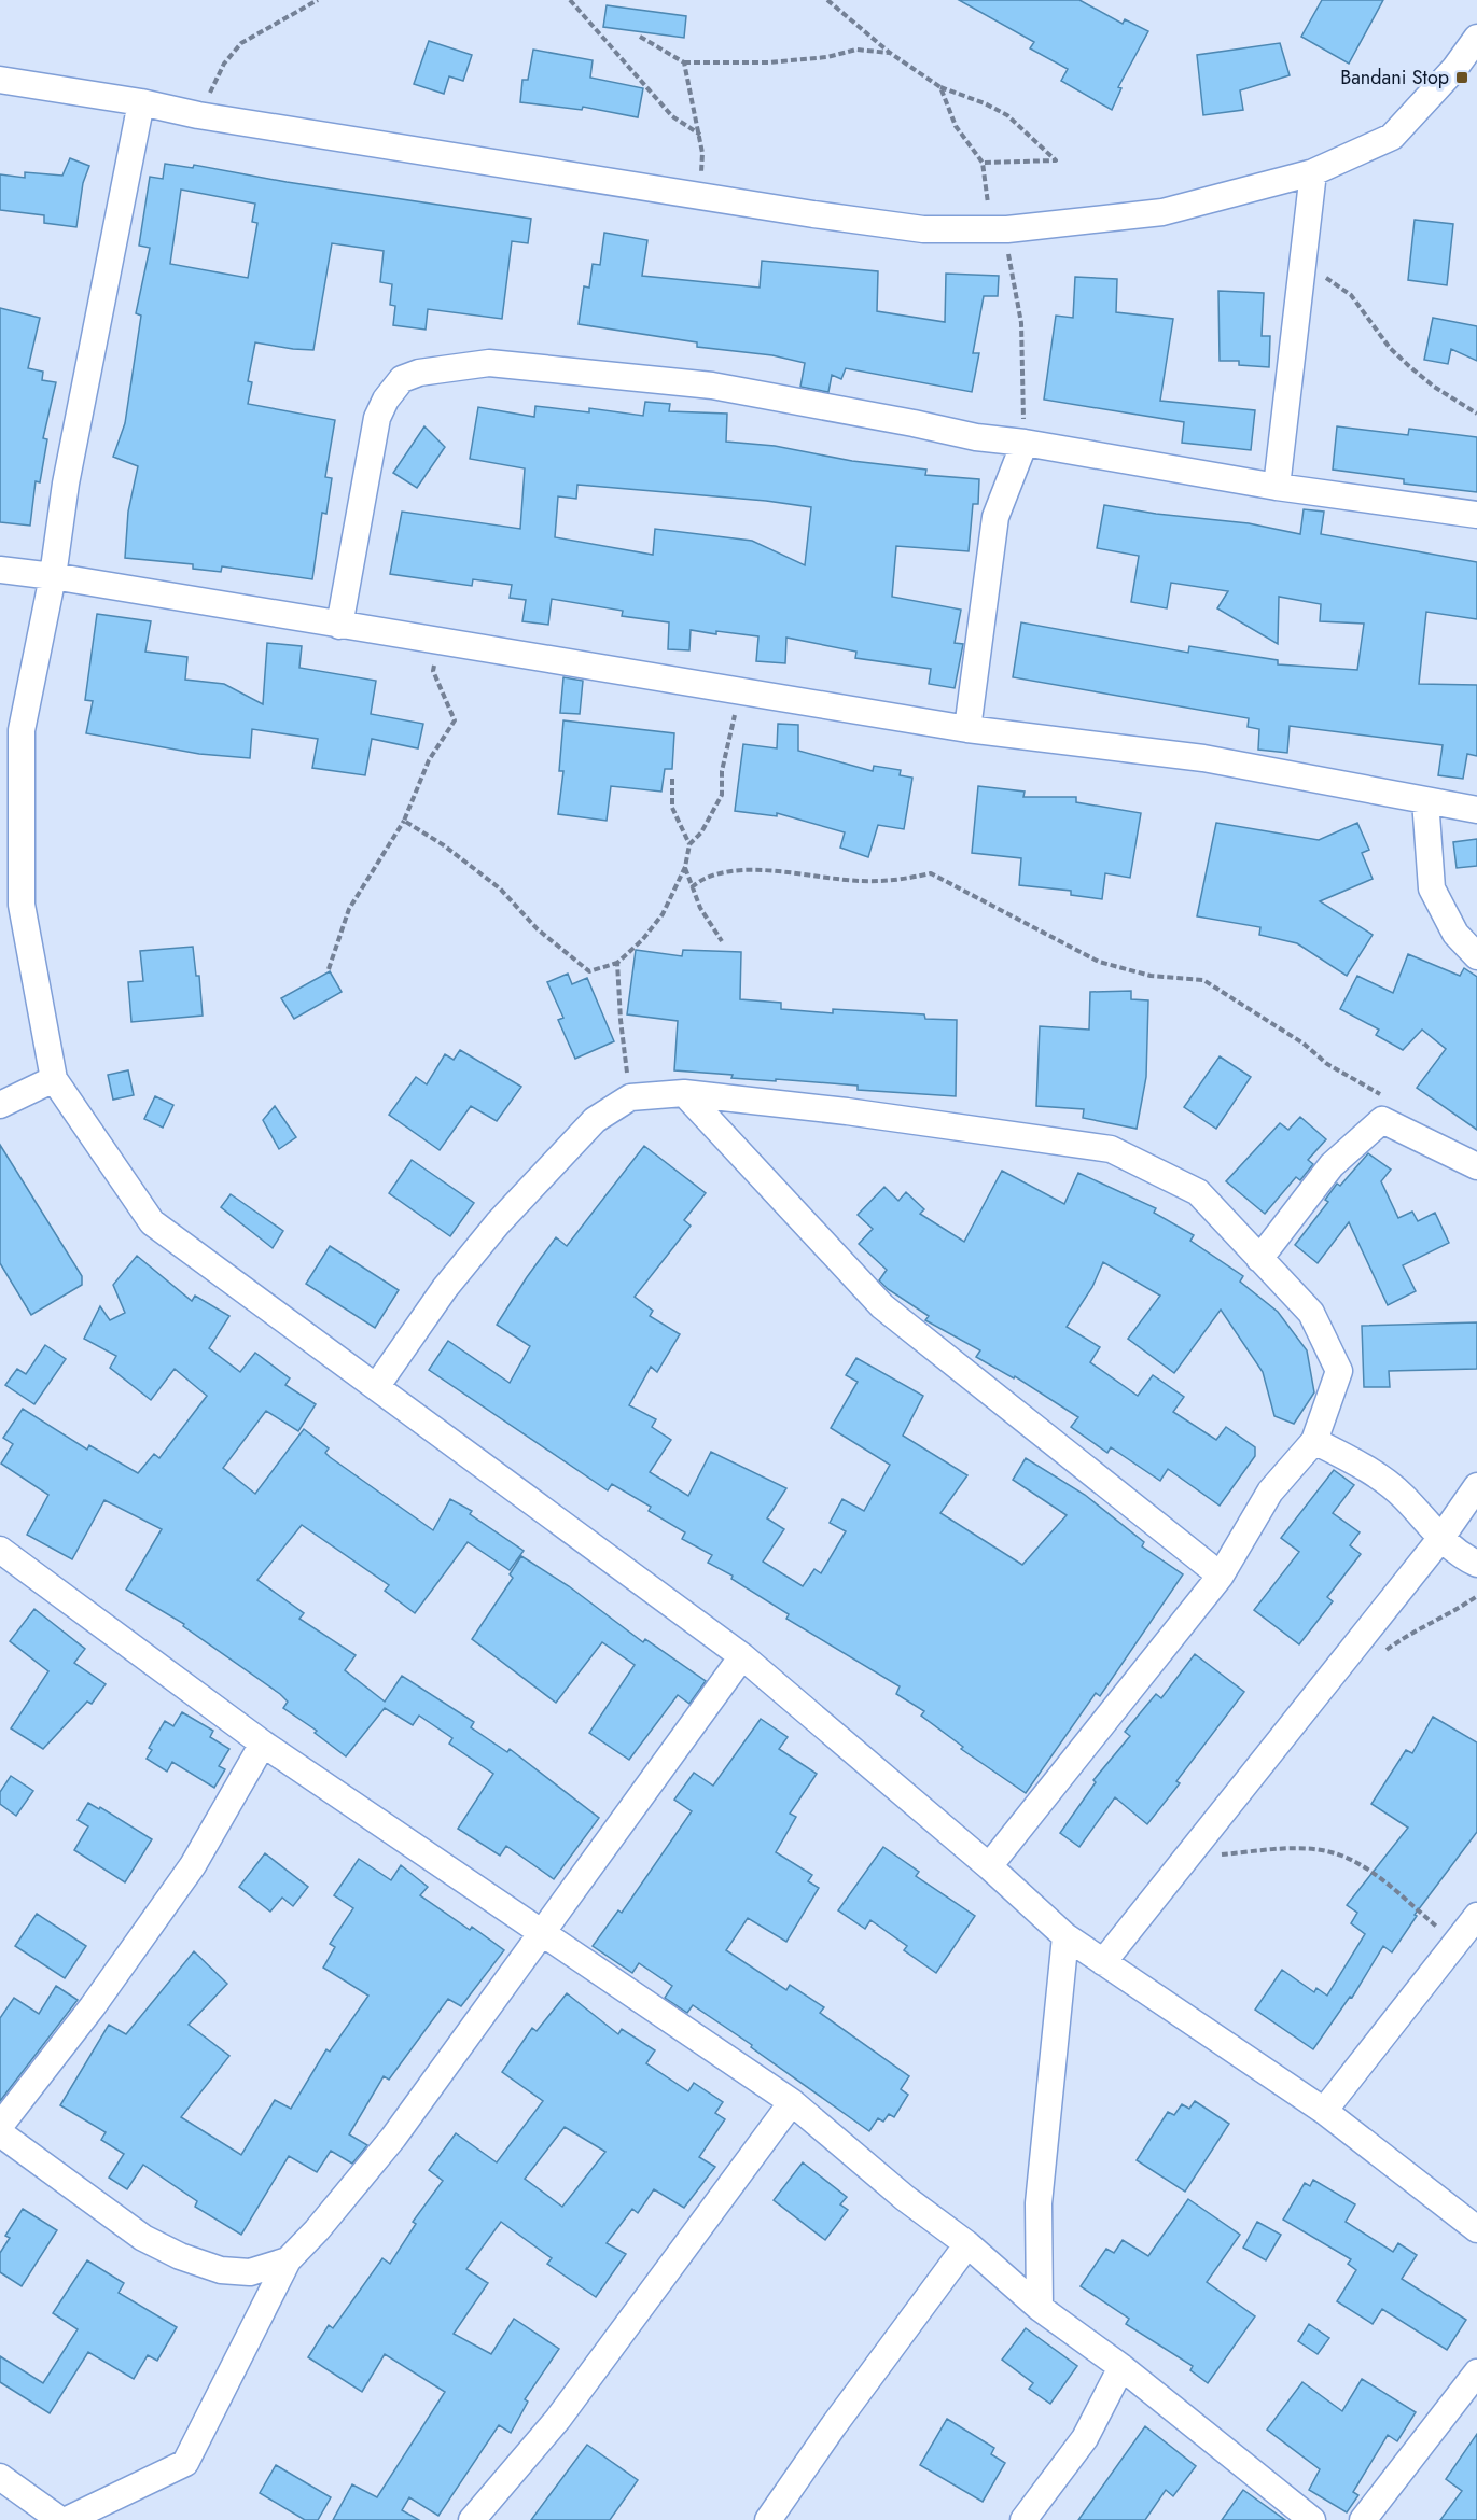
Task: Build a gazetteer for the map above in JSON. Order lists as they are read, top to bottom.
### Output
{
  "places": {
    "transit": ["Bandani Stop"]
  }
}
